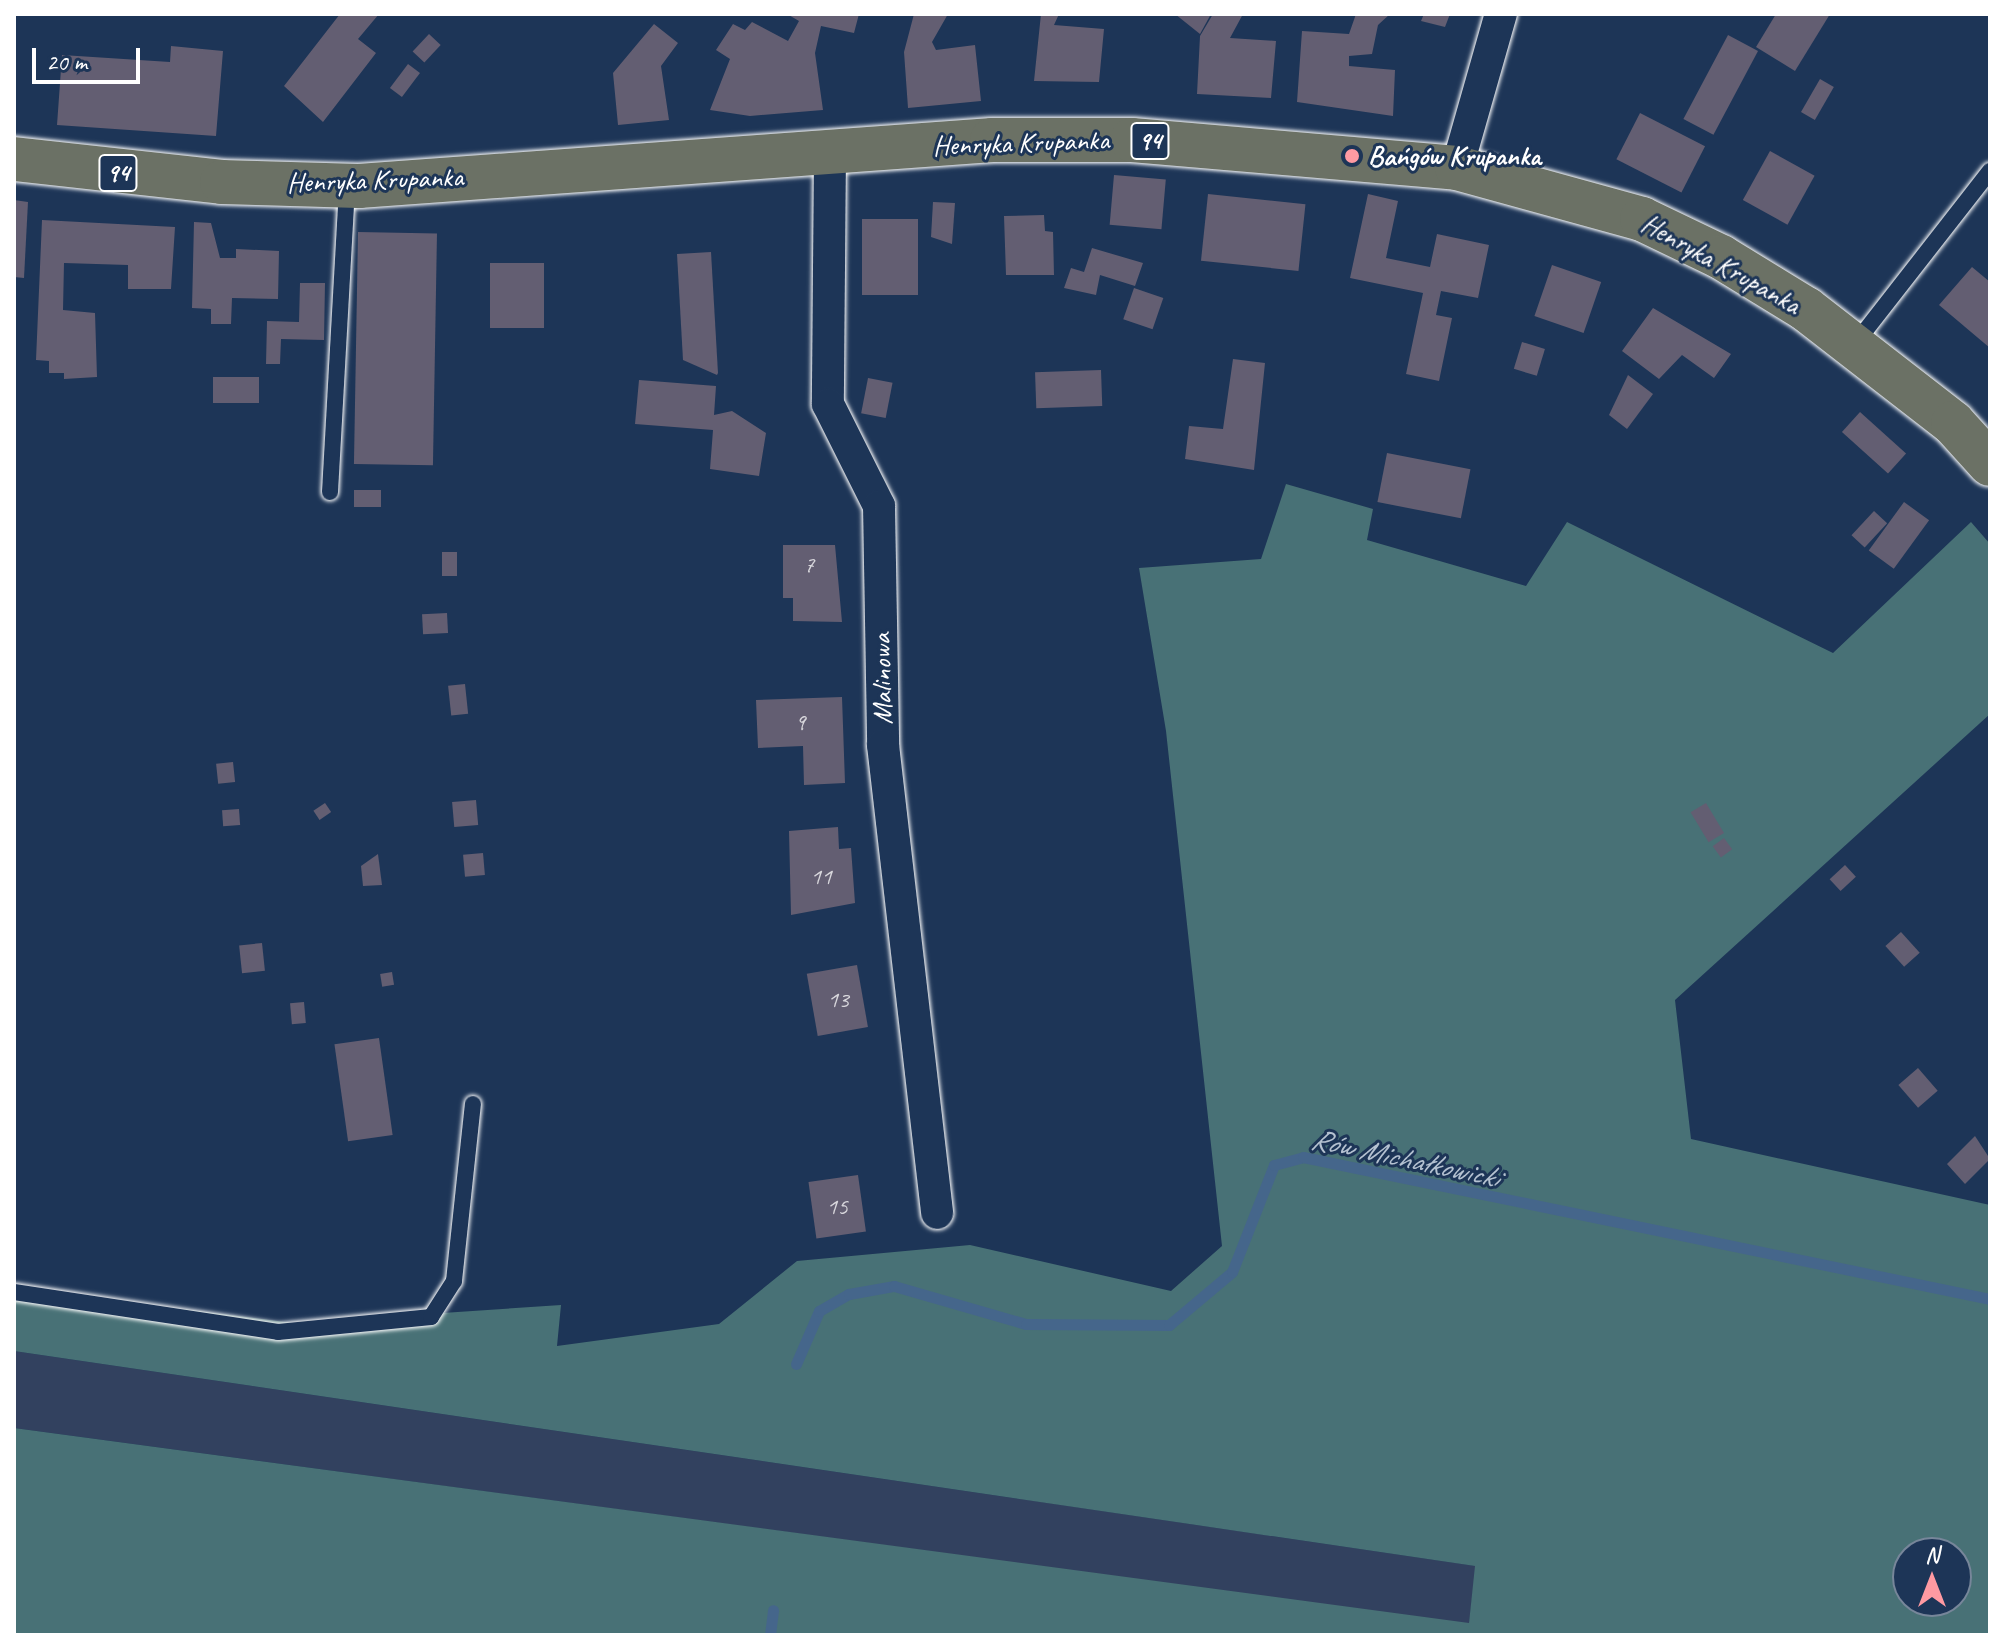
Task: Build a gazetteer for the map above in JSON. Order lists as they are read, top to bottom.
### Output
{
  "streets": {
    "main road": ["94", "Henryka Krupanka"],
    "street": ["Malinowa"]
  },
  "crossings": [
    ["Henryka Krupanka", "Malinowa"]
  ],
  "water": ["Rów Michałkowicki"],
  "places": ["Bańgów Krupanka"],
  "house_numbers": [
    "7",
    "9",
    "11",
    "13",
    "15"
  ],
  "scale_bar": "20 m",
  "north": "top"
}
